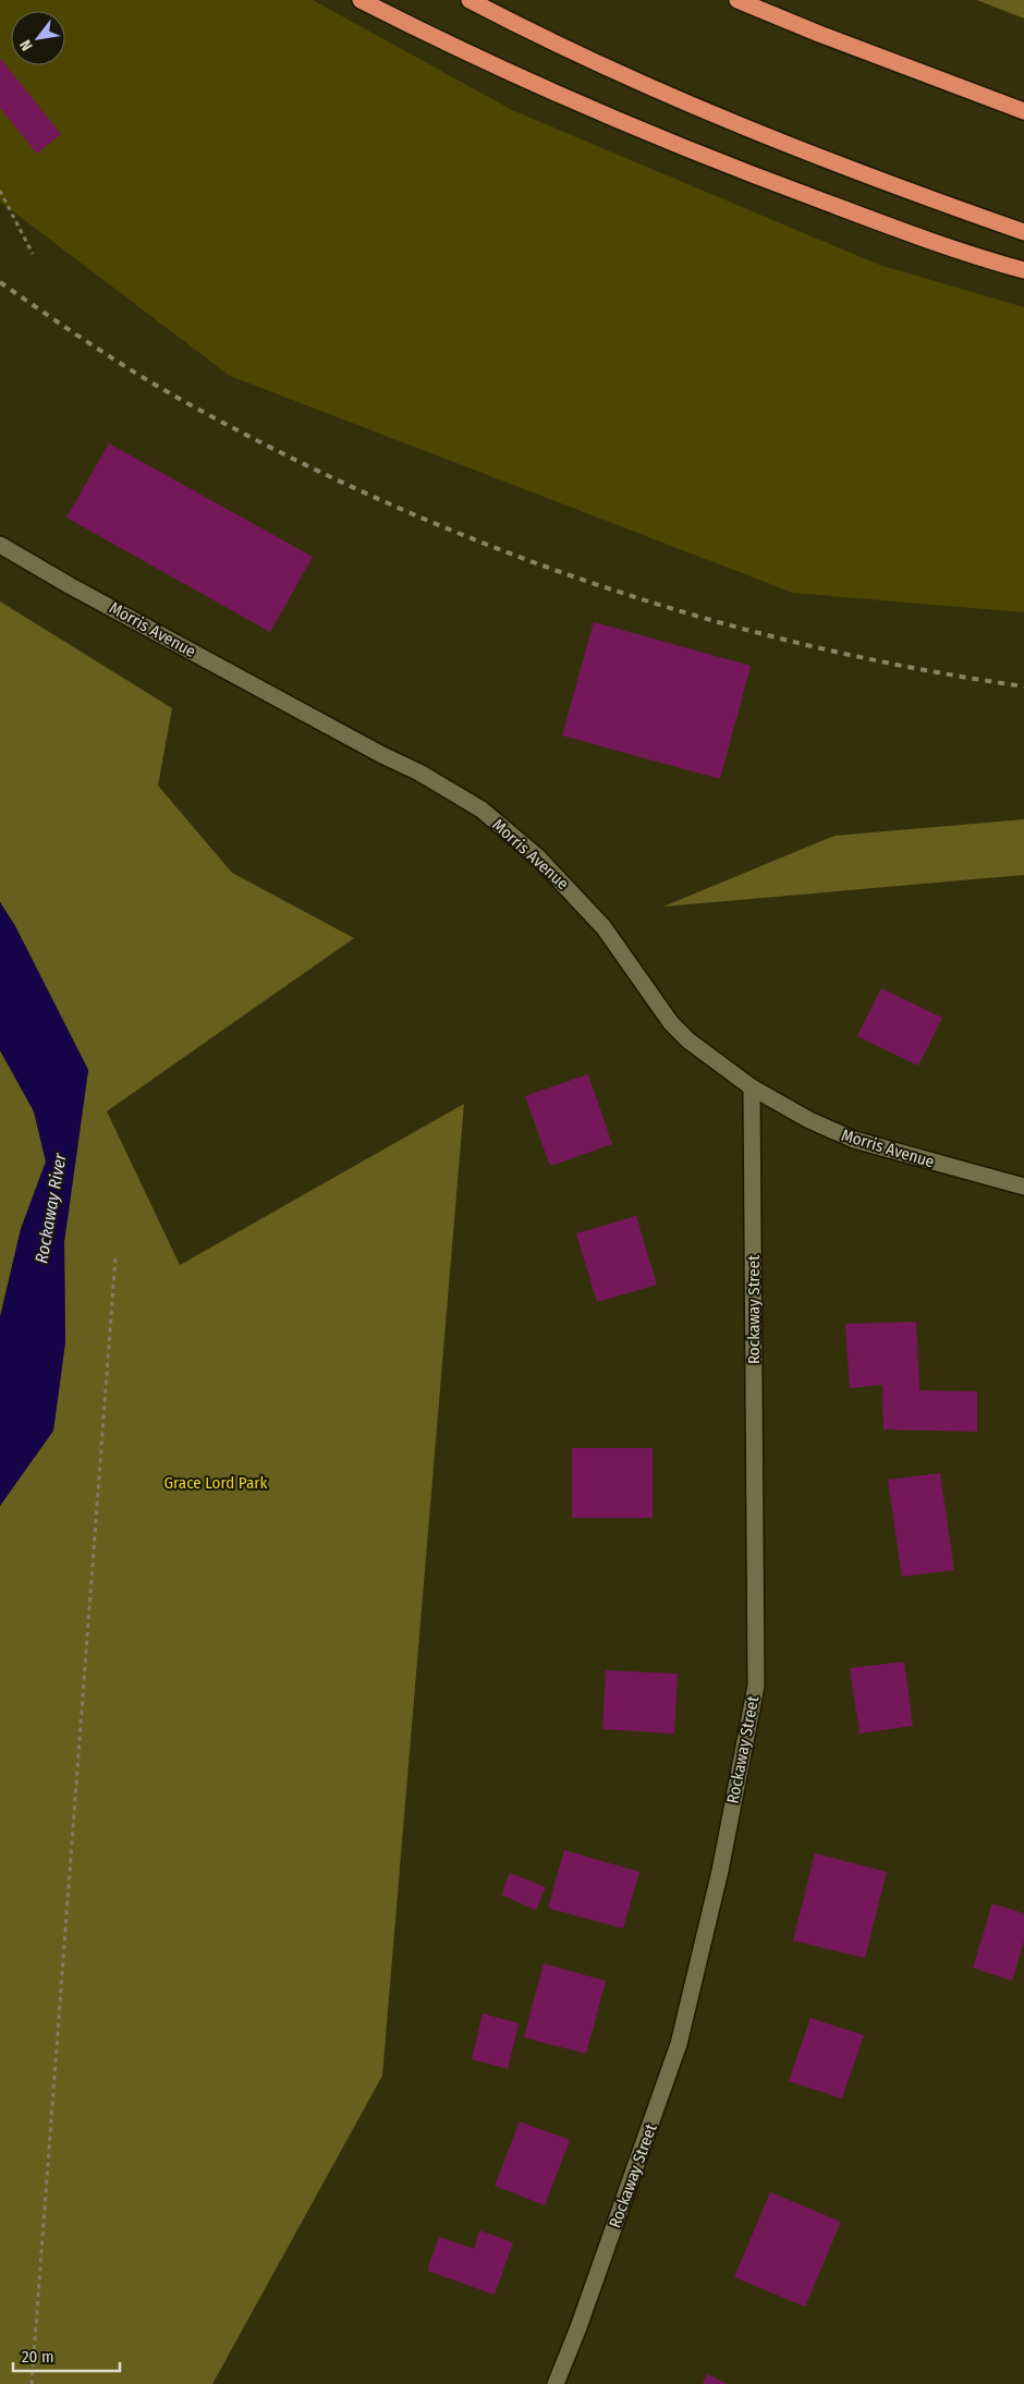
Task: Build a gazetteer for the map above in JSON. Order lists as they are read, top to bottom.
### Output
{
  "streets": {
    "street": ["Morris Avenue", "Rockaway Street"]
  },
  "crossings": [
    ["Morris Avenue", "Rockaway Street"]
  ],
  "water": ["Rockaway River"],
  "parks": ["Grace Lord Park"],
  "scale_bar": "20 m",
  "north": "bottom left"
}
